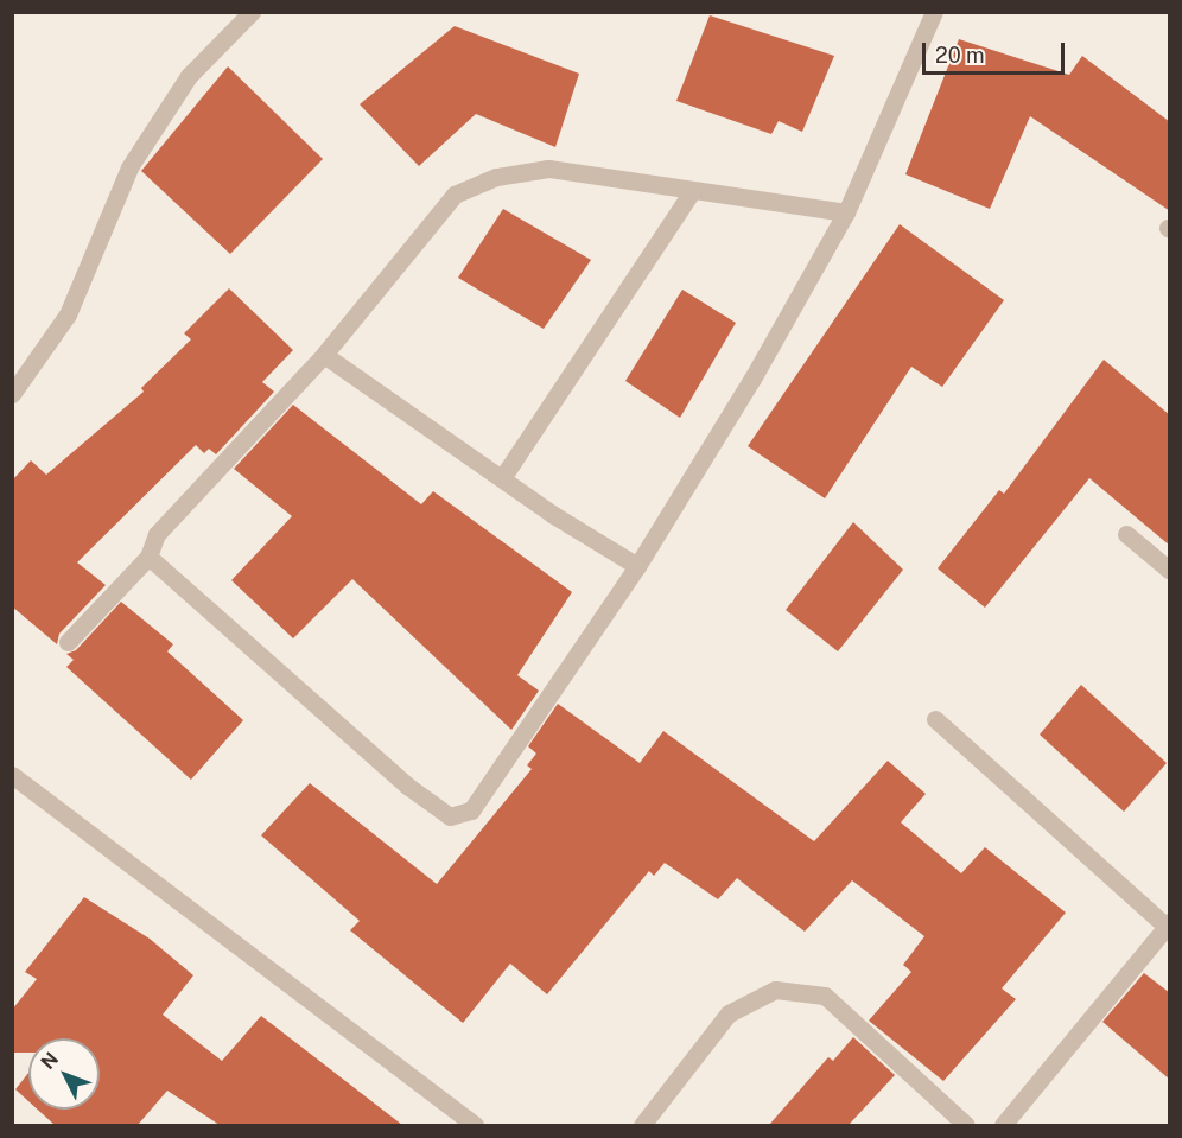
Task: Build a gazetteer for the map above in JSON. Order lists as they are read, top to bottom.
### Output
{
  "scale_bar": "20 m",
  "north": "top left"
}
